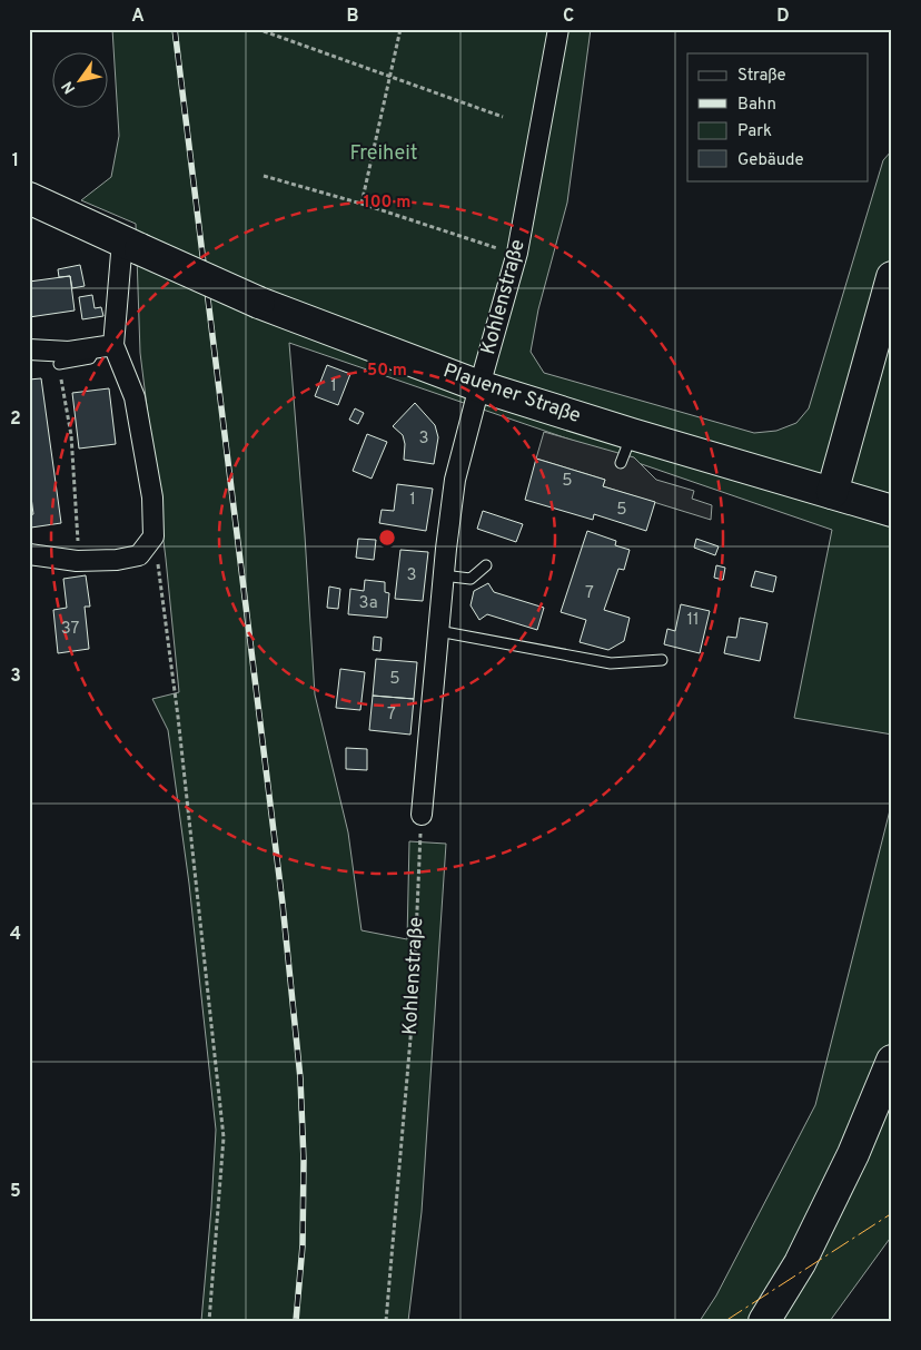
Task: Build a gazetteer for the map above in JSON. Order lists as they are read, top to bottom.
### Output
{
  "streets": {
    "main road": ["Plauener Straße"],
    "street": ["Kohlenstraße"]
  },
  "crossings": [
    ["Kohlenstraße", "Plauener Straße"]
  ],
  "parks": ["Freiheit"],
  "house_numbers": [
    "1",
    "3",
    "5",
    "1",
    "5",
    "3",
    "7",
    "3a",
    "11",
    "37",
    "5",
    "7"
  ],
  "legend": [
    "Straße",
    "Bahn",
    "Park",
    "Gebäude"
  ],
  "north": "bottom left",
  "grid": {
    "columns": [
      "A",
      "B",
      "C",
      "D"
    ],
    "rows": [
      "1",
      "2",
      "3",
      "4",
      "5"
    ]
  },
  "rings": ["100 m", "50 m"]
}
